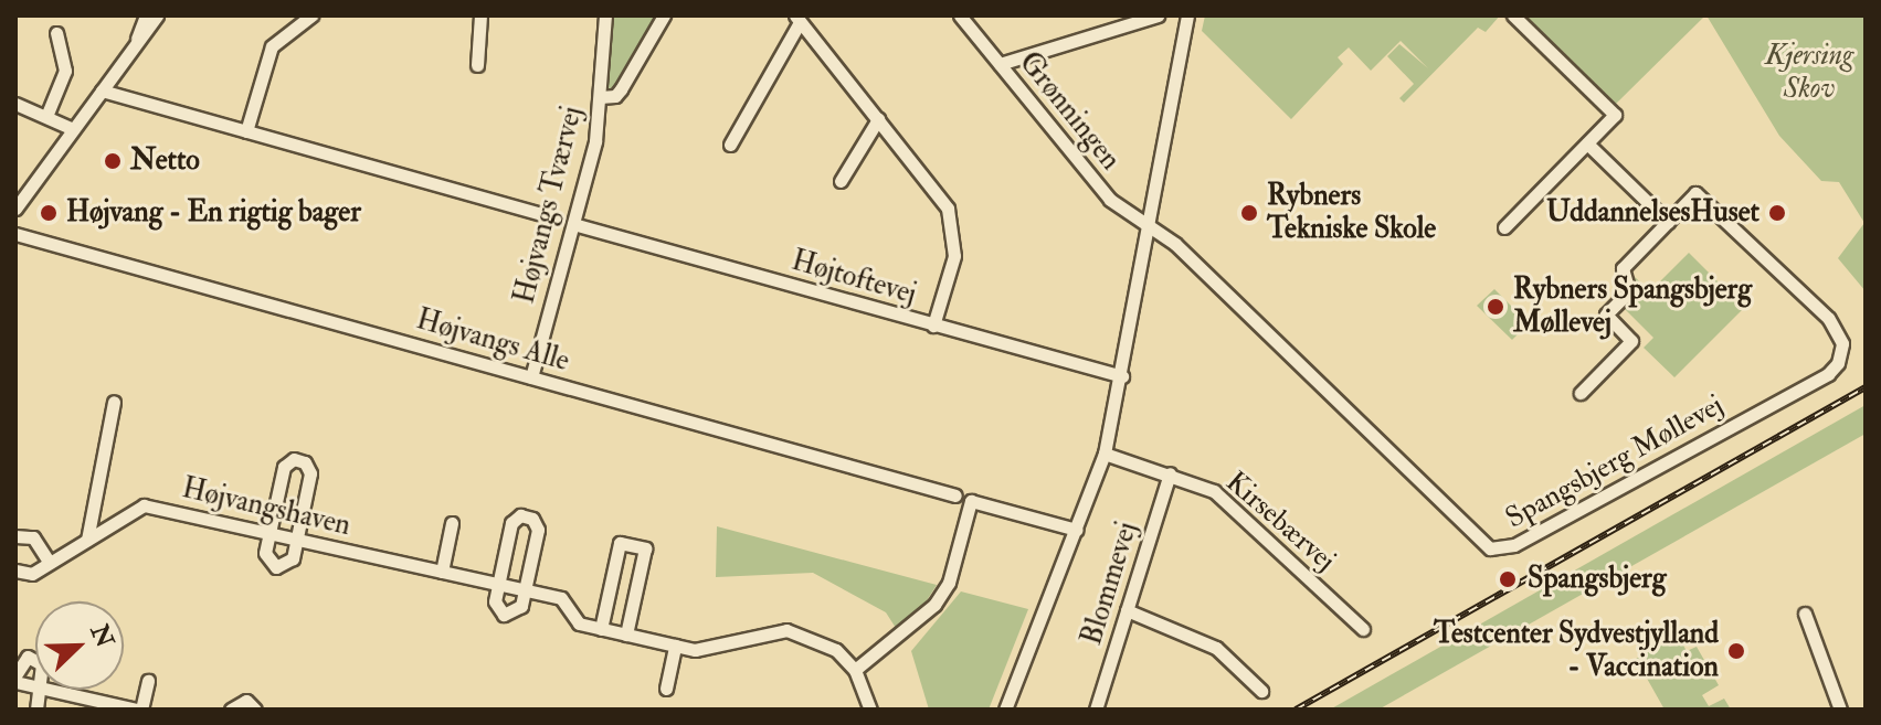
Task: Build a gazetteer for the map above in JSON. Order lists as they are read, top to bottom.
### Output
{
  "streets": {
    "street": [
      "Grønningen",
      "Højvangs Tværvej",
      "Højtoftevej",
      "Højvangs Alle",
      "Spangsbjerg Møllevej",
      "Højvangshaven",
      "Kirsebærvej",
      "Blommevej"
    ]
  },
  "crossings": [
    ["Grønningen", "Spangsbjerg Møllevej"],
    ["Højvangs Tværvej", "Højtoftevej"],
    ["Højvangs Tværvej", "Højvangs Alle"],
    ["Kirsebærvej", "Blommevej"]
  ],
  "parks": ["Kjersing Skov"],
  "places": [
    "Netto",
    "Højvang - En rigtig bager",
    "Rybners Tekniske Skole",
    "UddannelsesHuset",
    "Rybners Spangsbjerg Møllevej",
    "Spangsbjerg",
    "Testcenter Sydvestjylland - Vaccination"
  ],
  "north": "top right"
}
